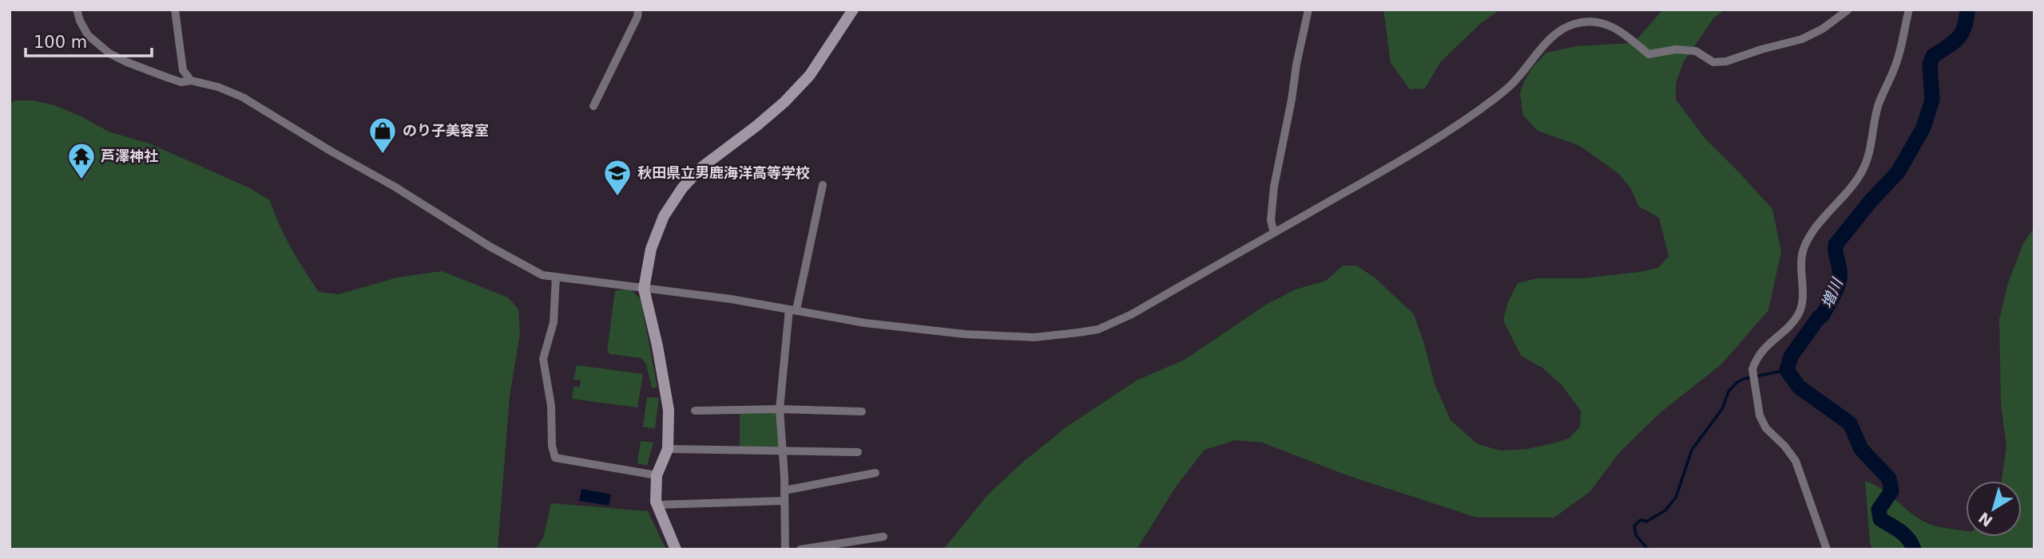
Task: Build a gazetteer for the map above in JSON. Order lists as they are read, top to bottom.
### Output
{
  "water": ["増川"],
  "places": {
    "shop": ["のり子美容室"],
    "temple": ["芦澤神社"],
    "school or university": ["秋田県立男鹿海洋高等学校"]
  },
  "scale_bar": "100 m",
  "north": "bottom left"
}
